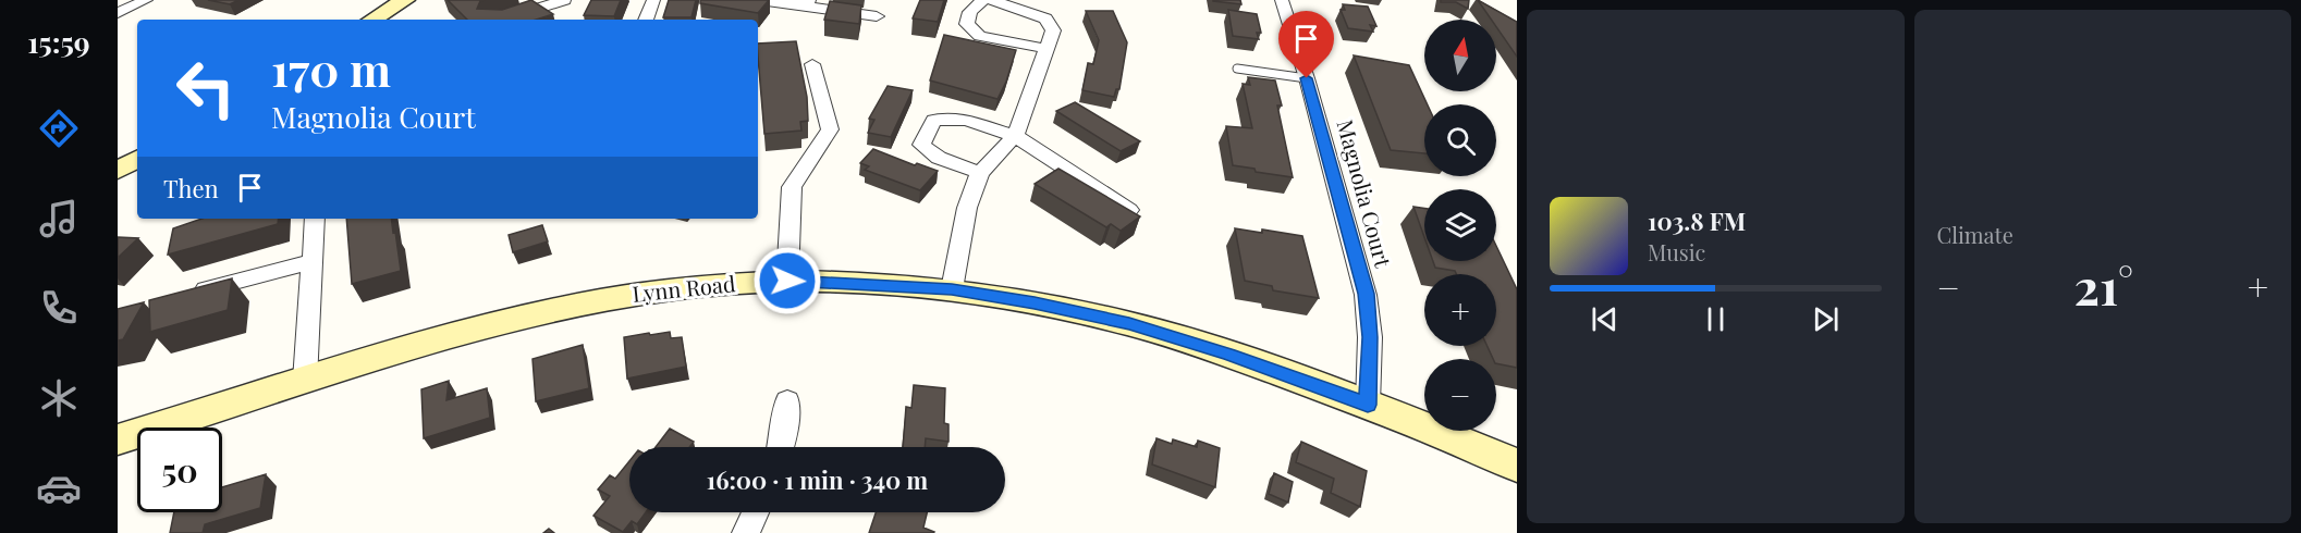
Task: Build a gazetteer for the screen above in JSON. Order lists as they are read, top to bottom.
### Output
{
  "streets": {
    "main road": ["Lynn Road"],
    "street": ["Magnolia Court"]
  },
  "crossings": [
    ["Magnolia Court", "Lynn Road"]
  ],
  "north": "top",
  "page": {
    "tabs": "15:59",
    "tile": "Climate",
    "map_buttons": ["+", "−"],
    "turn": ["170 m", "Magnolia Court"],
    "then": "Then",
    "song": ["103.8 FM", "Music"],
    "heat": ["−", "21°", "+"],
    "limit": "50",
    "trip": "16:00 · 1 min · 340 m"
  }
}
